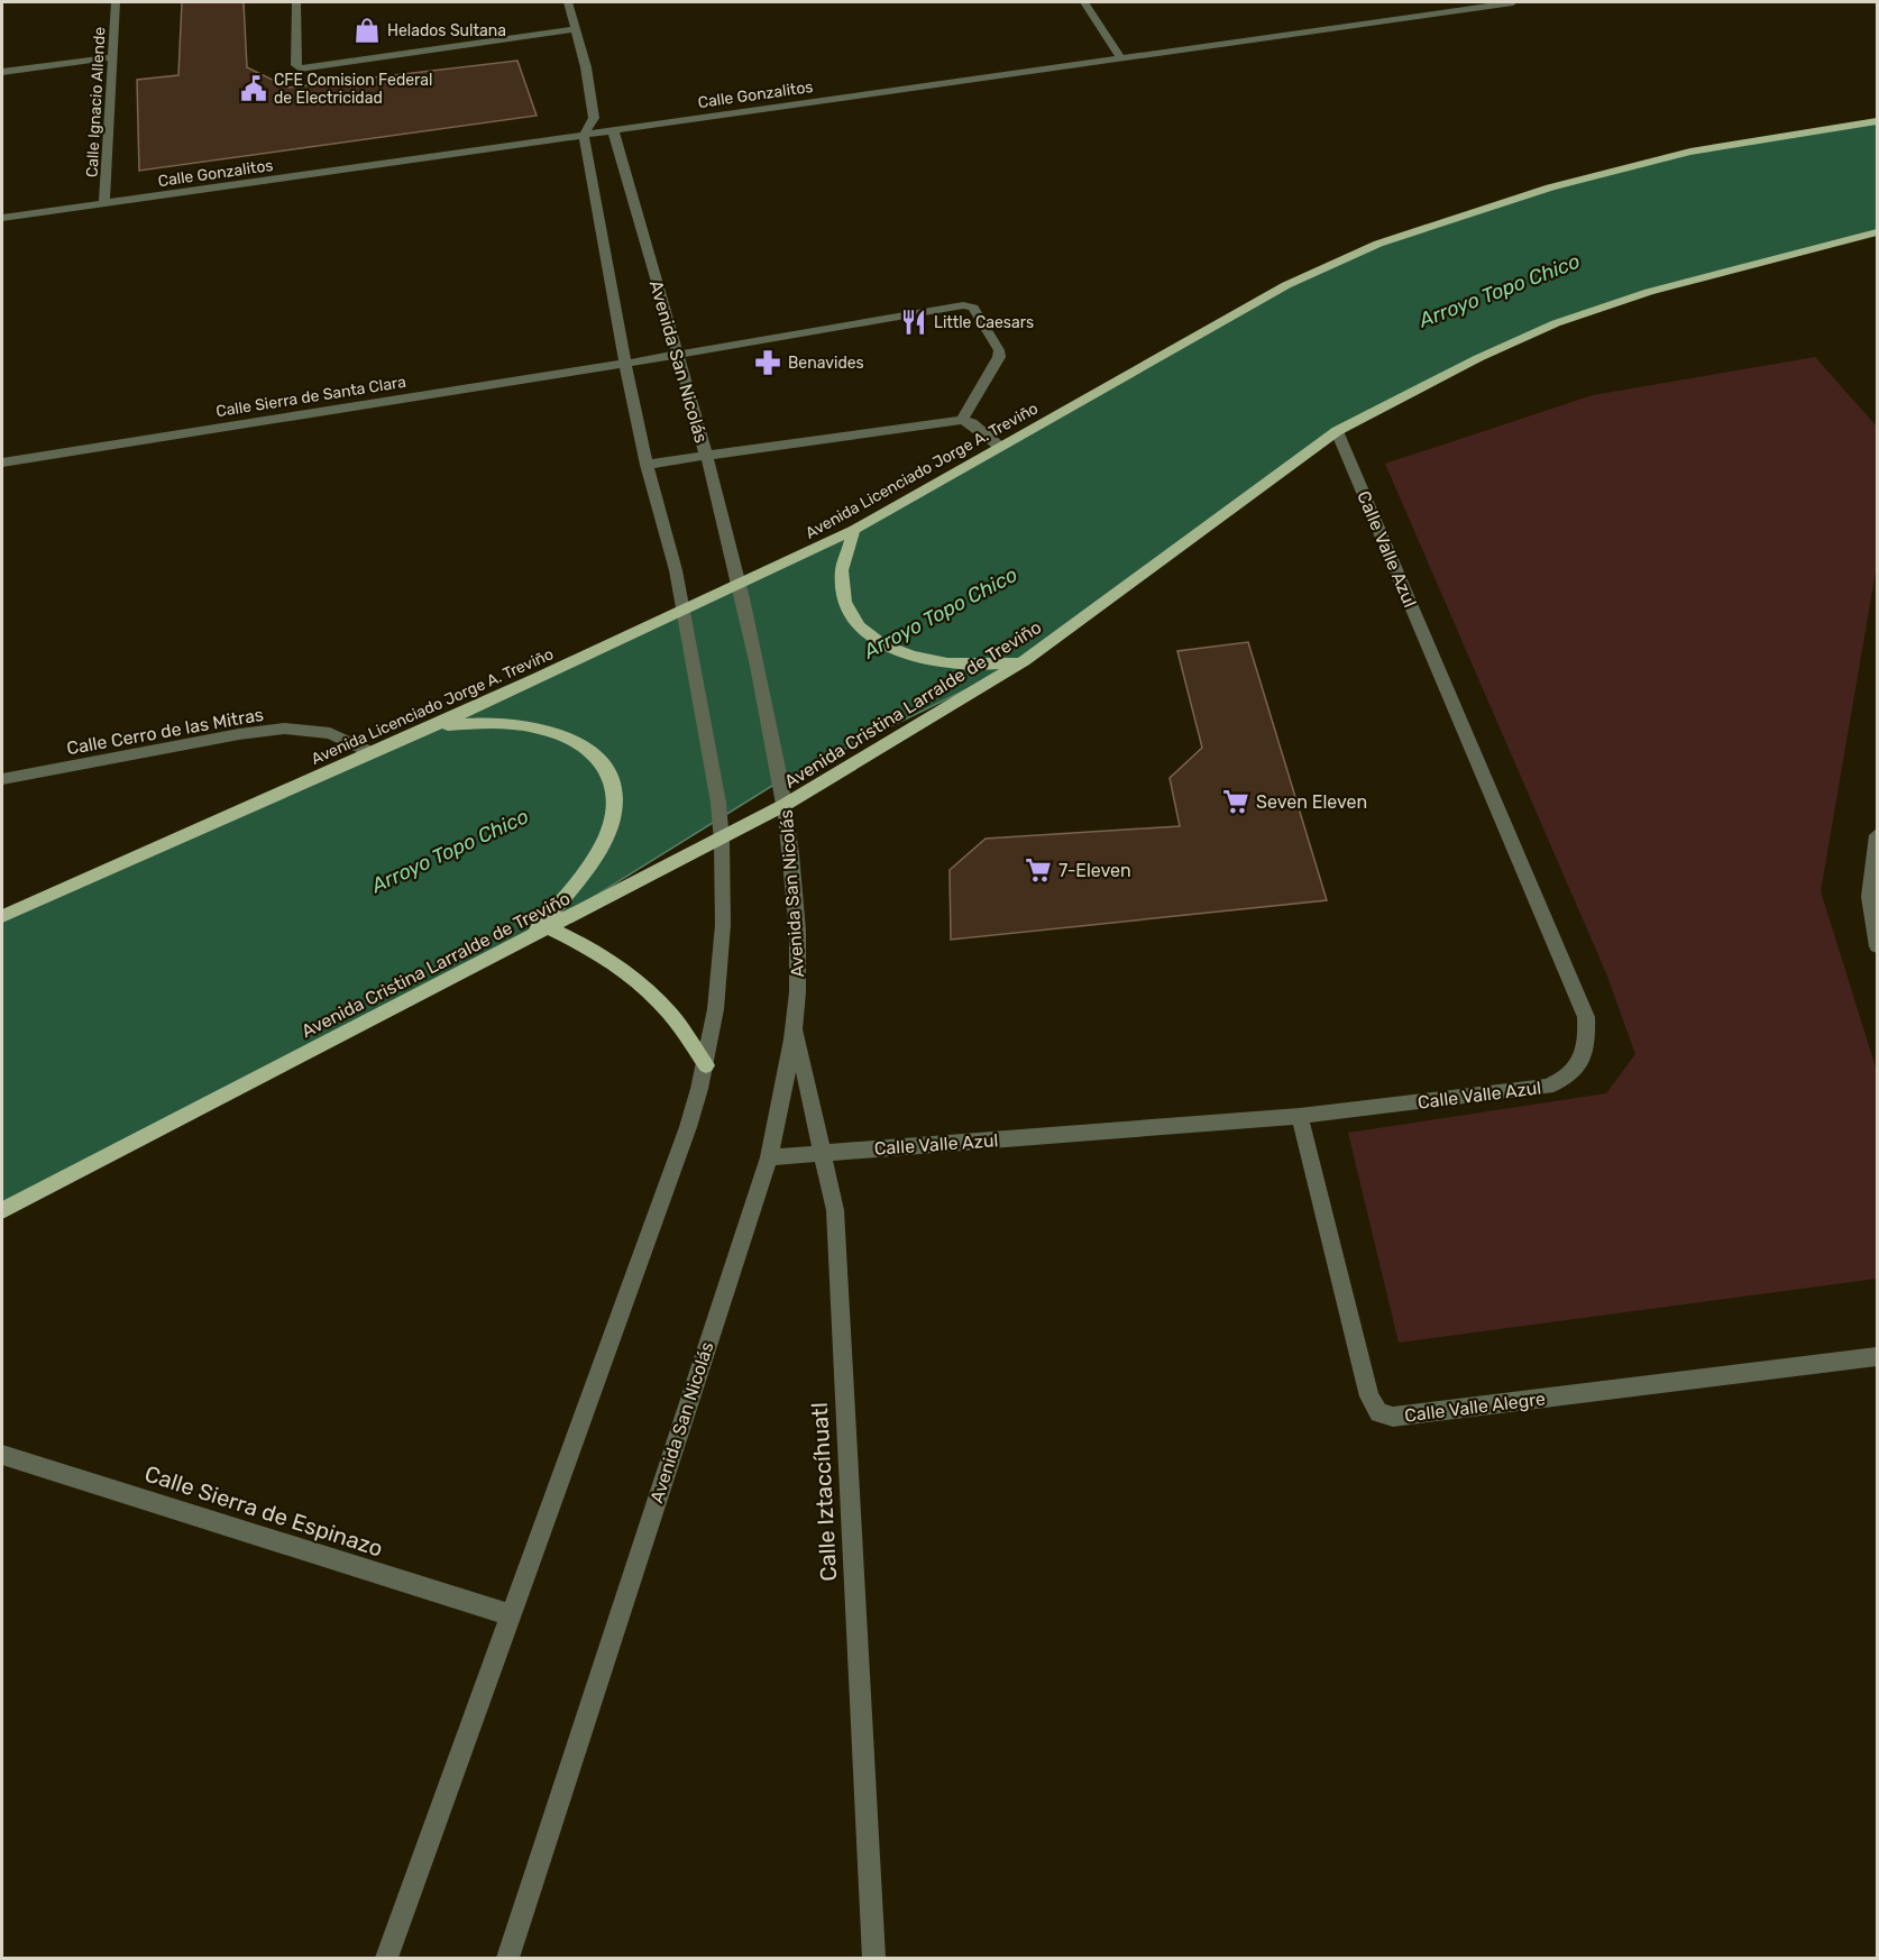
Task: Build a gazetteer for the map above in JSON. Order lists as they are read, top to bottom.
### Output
{
  "streets": {
    "main road": ["Avenida Licenciado Jorge A. Treviño", "Avenida Cristina Larralde de Treviño"],
    "street": [
      "Calle Gonzalitos",
      "Calle Ignacio Allende",
      "Avenida San Nicolás",
      "Calle Sierra de Santa Clara",
      "Calle Valle Azul",
      "Calle Cerro de las Mitras",
      "Calle Valle Alegre",
      "Calle Iztaccíhuatl",
      "Calle Sierra de Espinazo"
    ]
  },
  "crossings": [
    ["Calle Gonzalitos", "Calle Ignacio Allende"],
    ["Calle Gonzalitos", "Avenida San Nicolás"],
    ["Avenida San Nicolás", "Calle Sierra de Santa Clara"],
    ["Avenida San Nicolás", "Avenida Licenciado Jorge A. Treviño"],
    ["Avenida San Nicolás", "Calle Valle Azul"],
    ["Avenida San Nicolás", "Avenida Cristina Larralde de Treviño"],
    ["Avenida San Nicolás", "Calle Iztaccíhuatl"],
    ["Avenida Licenciado Jorge A. Treviño", "Calle Cerro de las Mitras"],
    ["Calle Valle Azul", "Avenida Cristina Larralde de Treviño"],
    ["Calle Valle Azul", "Calle Valle Alegre"],
    ["Calle Valle Azul", "Calle Iztaccíhuatl"]
  ],
  "water": ["Arroyo Topo Chico"],
  "places": {
    "shop": ["Helados Sultana"],
    "public building": ["CFE Comision Federal de Electricidad"],
    "restaurant": ["Little Caesars"],
    "pharmacy": ["Benavides"],
    "supermarket": ["Seven Eleven", "7-Eleven"]
  }
}
